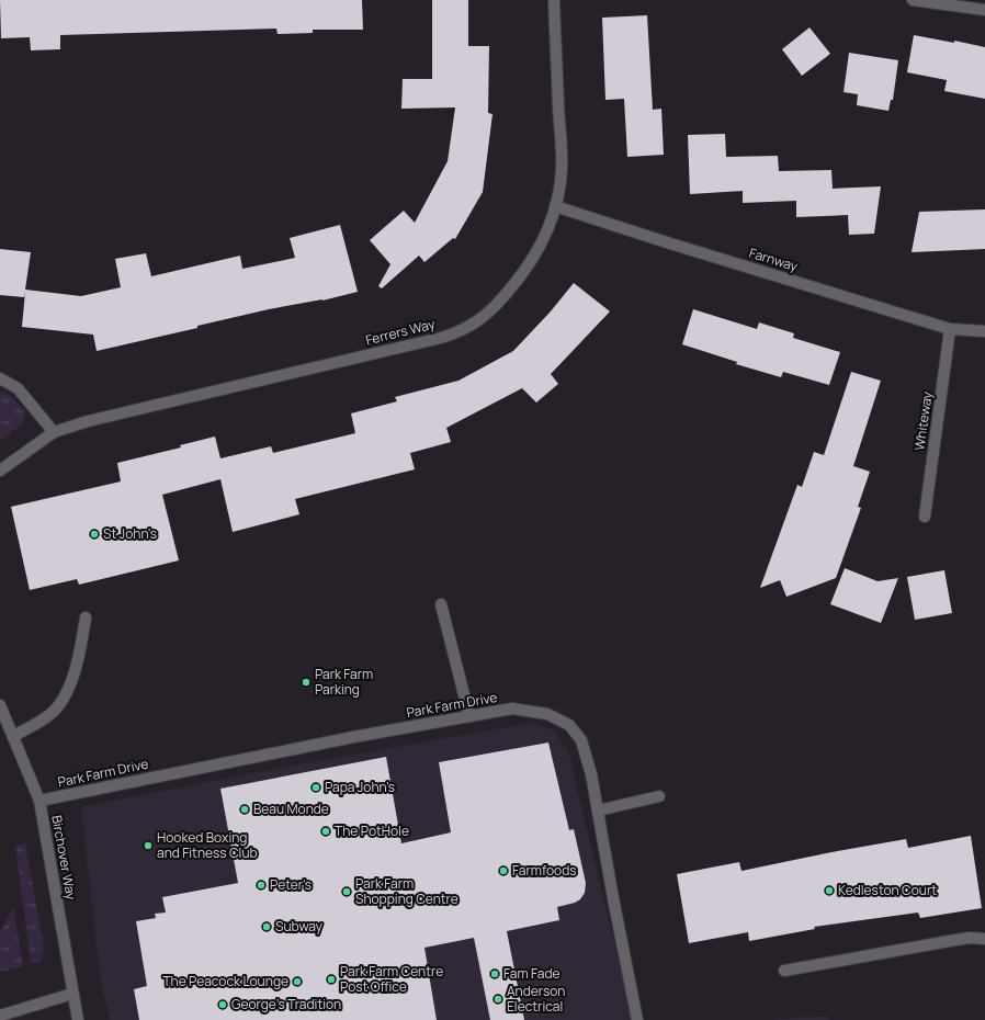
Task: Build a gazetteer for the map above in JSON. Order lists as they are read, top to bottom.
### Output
{
  "streets": {
    "street": [
      "Farnway",
      "Ferrers Way",
      "Whiteway",
      "Park Farm Drive",
      "Birchover Way"
    ]
  },
  "crossings": [
    ["Farnway", "Ferrers Way"],
    ["Farnway", "Whiteway"],
    ["Park Farm Drive", "Birchover Way"]
  ],
  "places": [
    "St John's",
    "Park Farm Parking",
    "Papa John's",
    "Beau Monde",
    "The PotHole",
    "Hooked Boxing and Fitness Club",
    "Farmfoods",
    "Peter's",
    "Kedleston Court",
    "Park Farm Shopping Centre",
    "Subway",
    "Fam Fade",
    "Park Farm Centre Post Office",
    "The Peacock Lounge",
    "Anderson Electrical",
    "George's Tradition"
  ]
}
